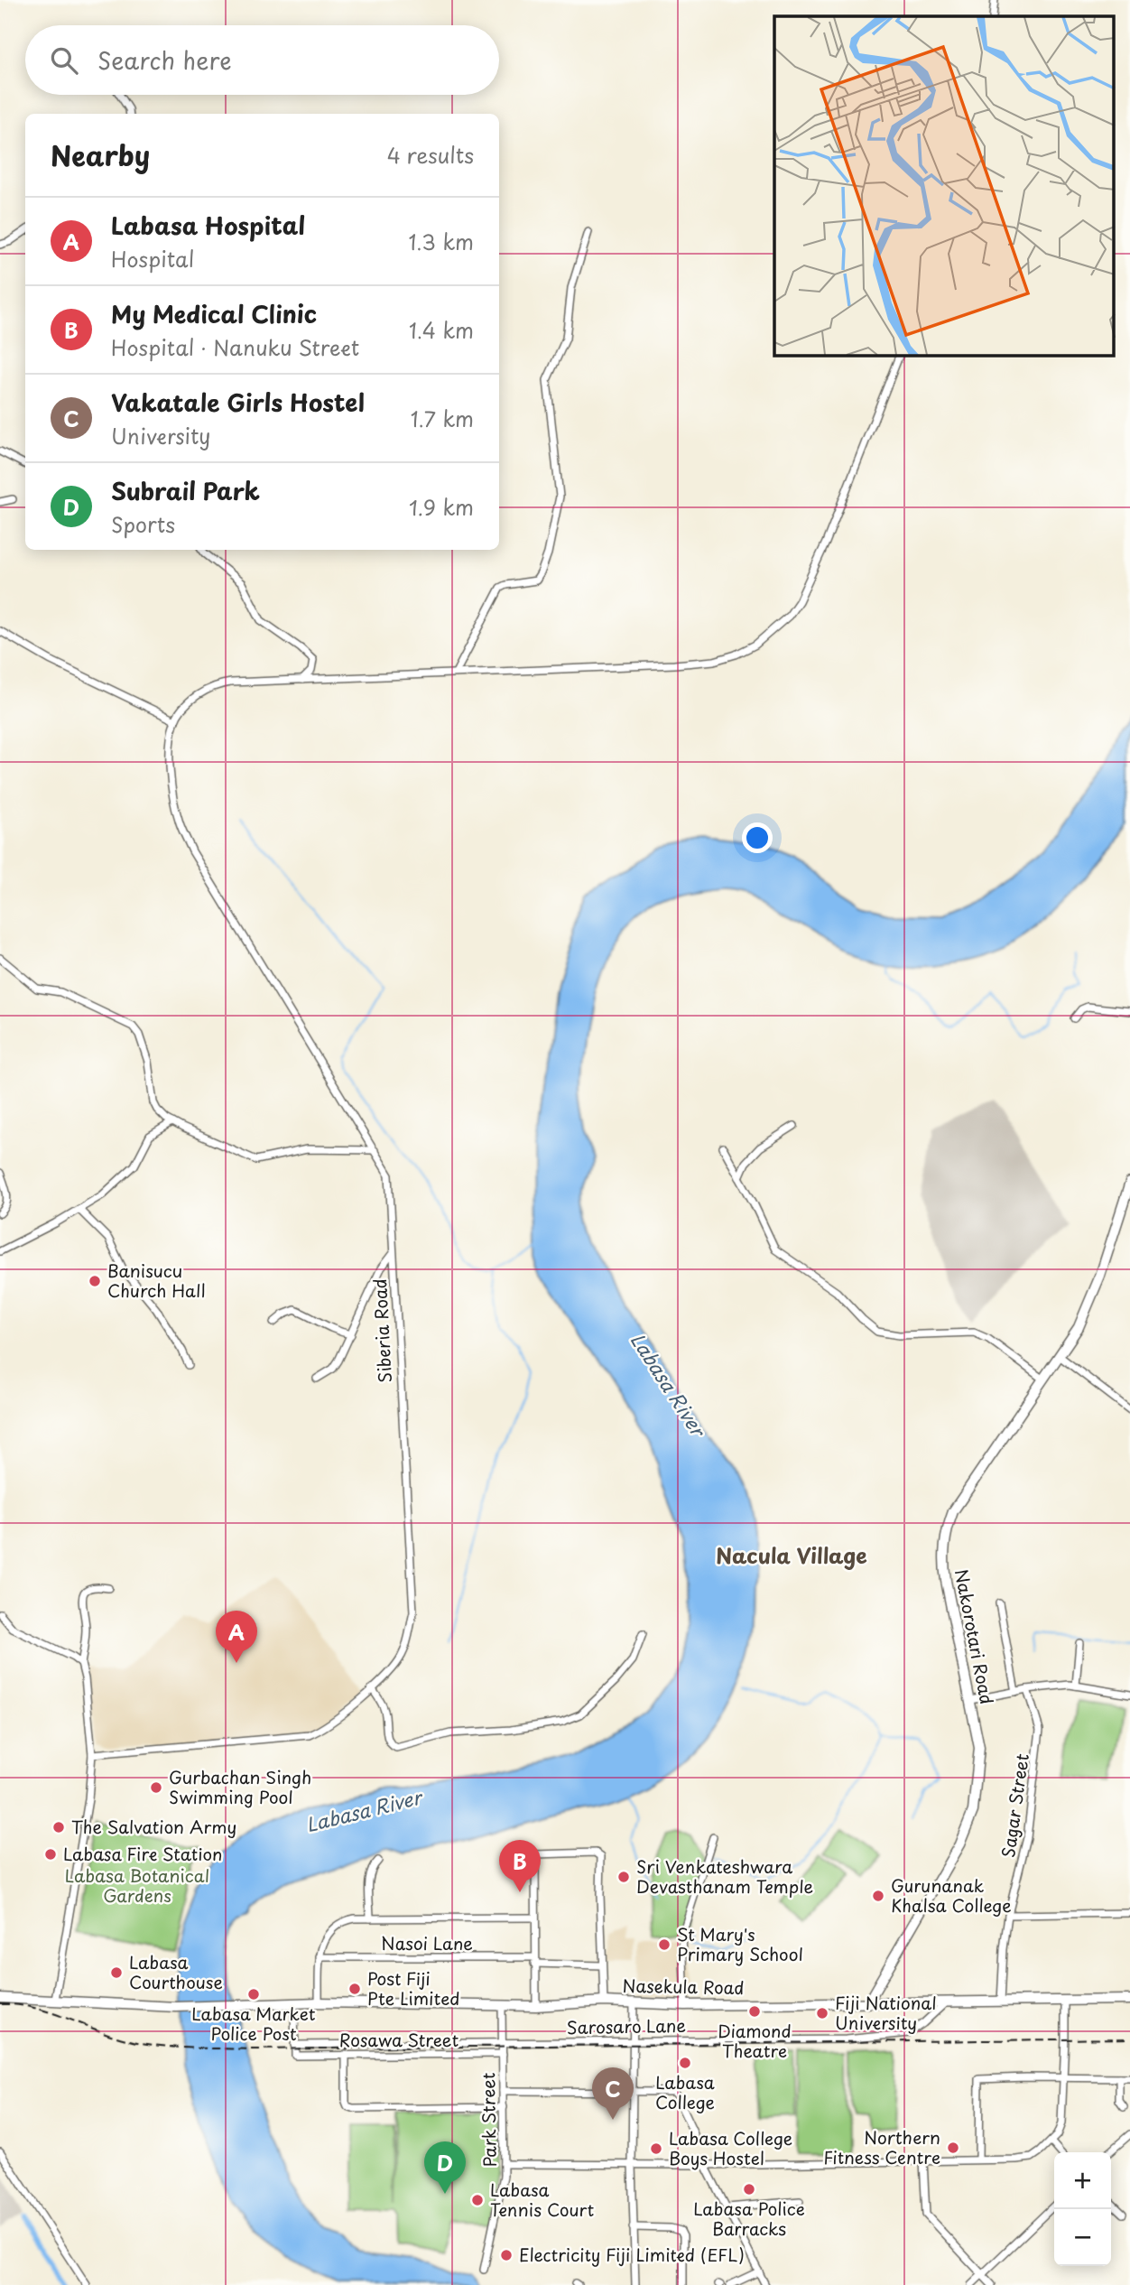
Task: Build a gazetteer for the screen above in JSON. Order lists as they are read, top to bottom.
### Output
{
  "streets": {
    "main road": ["Nakorotari Road", "Nasekula Road"],
    "street": [
      "Siberia Road",
      "Sagar Street",
      "Nasoi Lane",
      "Sarosaro Lane",
      "Rosawa Street",
      "Park Street"
    ]
  },
  "crossings": [
    ["Nakorotari Road", "Nasekula Road"],
    ["Sagar Street", "Nasekula Road"],
    ["Nasekula Road", "Sarosaro Lane"],
    ["Nasekula Road", "Park Street"],
    ["Sarosaro Lane", "Rosawa Street"],
    ["Sarosaro Lane", "Park Street"],
    ["Rosawa Street", "Park Street"]
  ],
  "districts": ["Nacula Village"],
  "water": ["Labasa River"],
  "parks": ["Labasa Botanical Gardens"],
  "places": [
    "Banisucu Church Hall",
    "Gurbachan Singh Swimming Pool",
    "The Salvation Army",
    "Labasa Fire Station",
    "Sri Venkateshwara Devasthanam Temple",
    "Gurunanak Khalsa College",
    "St Mary's Primary School",
    "Labasa Courthouse",
    "Post Fiji Pte Limited",
    "Labasa Market Police Post",
    "Diamond Theatre",
    "Fiji National University",
    "Labasa College",
    "Northern Fitness Centre",
    "Labasa College Boys Hostel",
    "Labasa Police Barracks",
    "Labasa Tennis Court",
    "Electricity Fiji Limited (EFL)"
  ],
  "page": {
    "search": "Search here",
    "heading": ["Nearby", "4 results"],
    "list": [
      {
        "mark": "A",
        "name": "Labasa Hospital",
        "note": "Hospital",
        "value": "1.3 km"
      },
      {
        "mark": "B",
        "name": "My Medical Clinic",
        "note": "Hospital · Nanuku Street",
        "value": "1.4 km"
      },
      {
        "mark": "C",
        "name": "Vakatale Girls Hostel",
        "note": "University",
        "value": "1.7 km"
      },
      {
        "mark": "D",
        "name": "Subrail Park",
        "note": "Sports",
        "value": "1.9 km"
      }
    ],
    "pins": [
      "A",
      "B",
      "C",
      "D"
    ],
    "map_buttons": ["+", "−"]
  }
}
